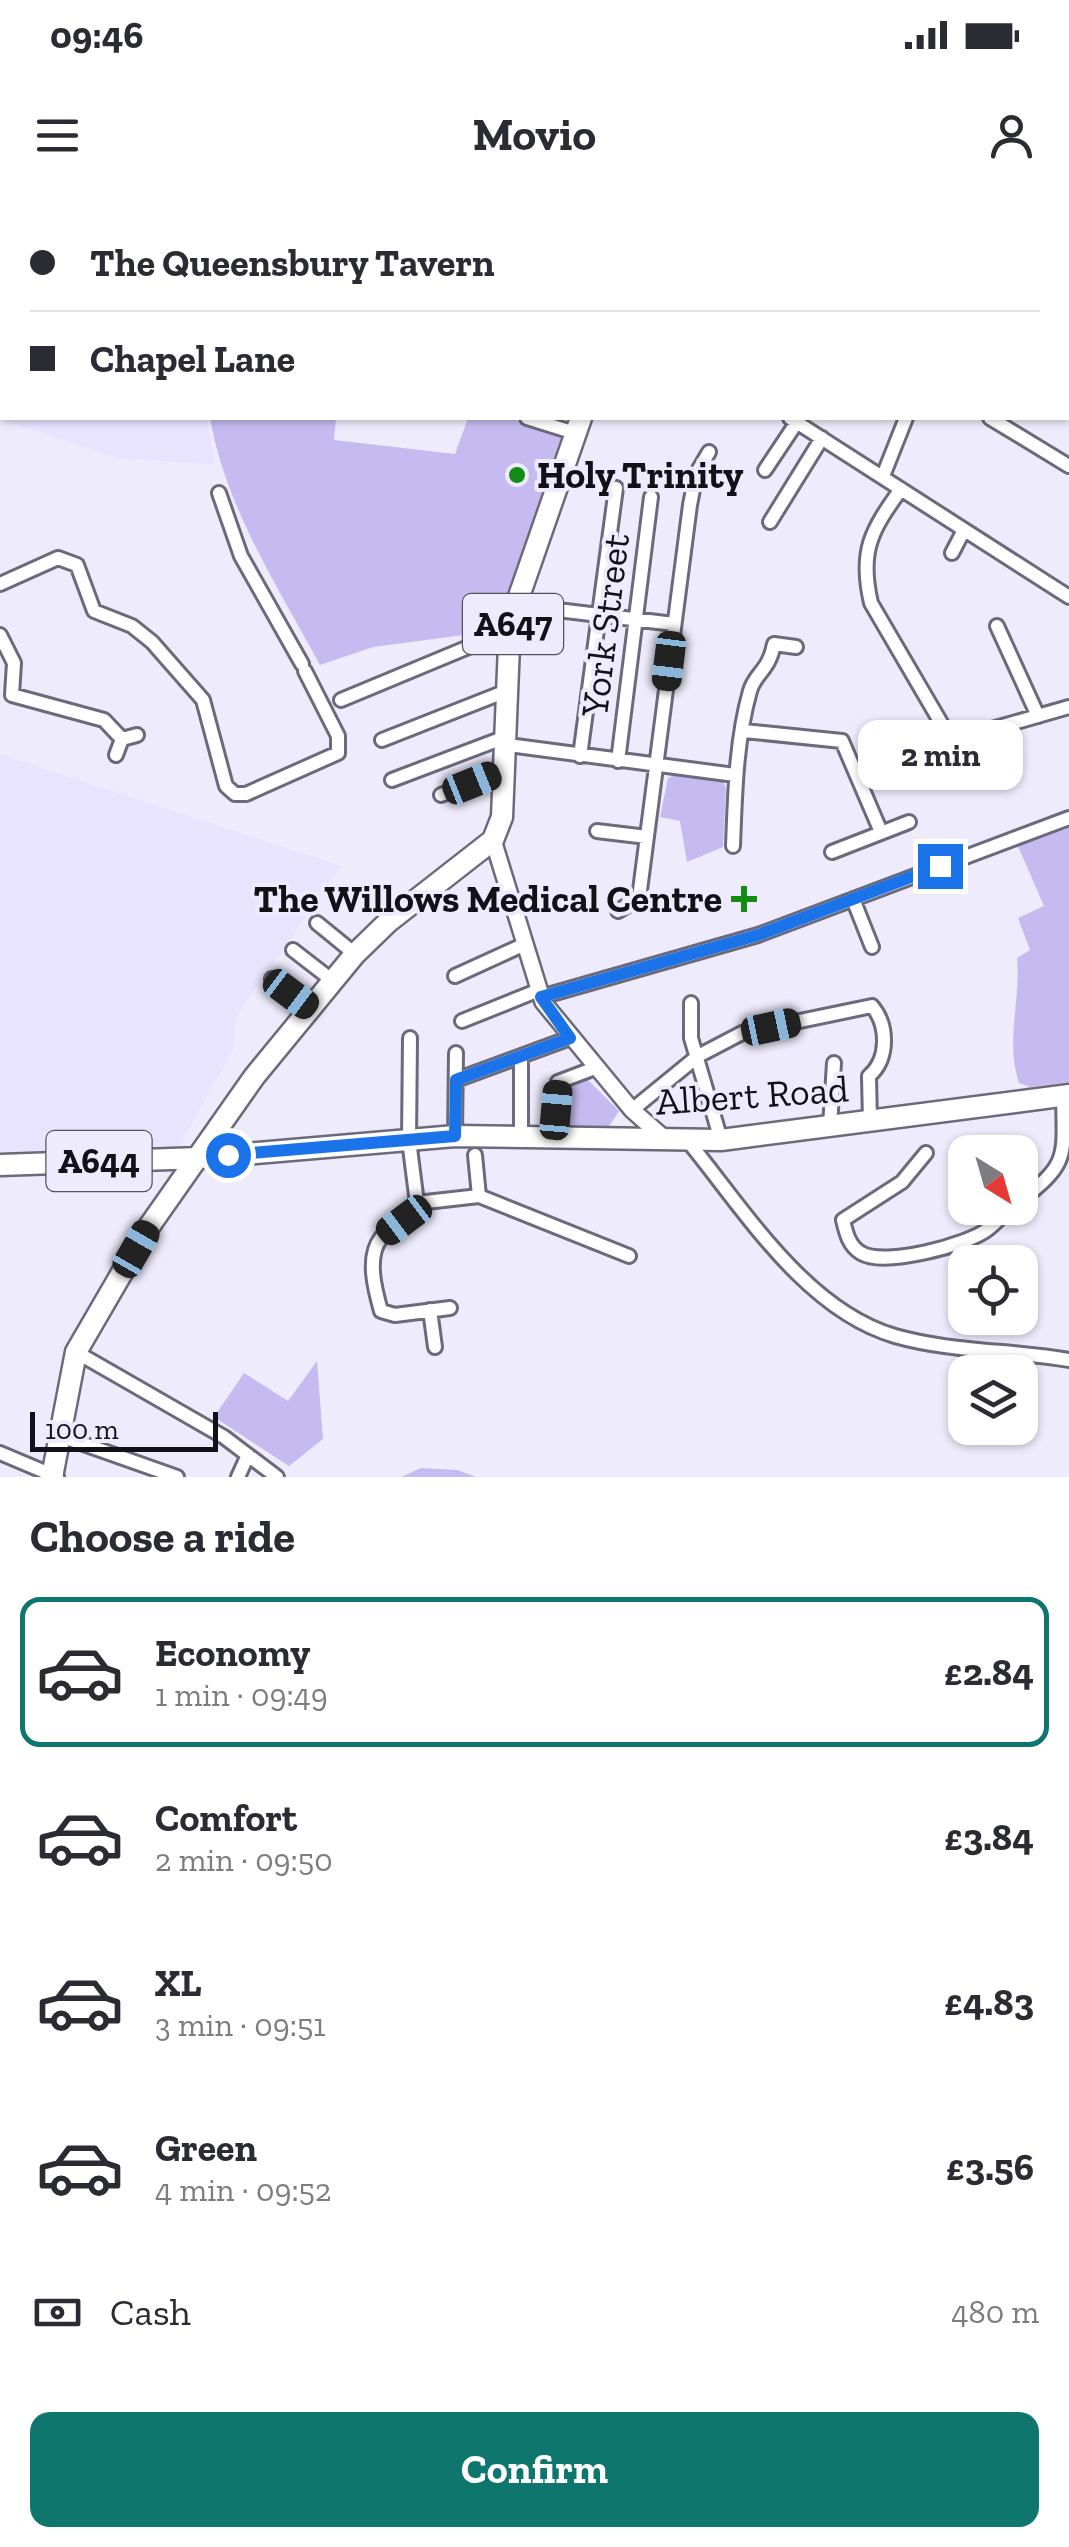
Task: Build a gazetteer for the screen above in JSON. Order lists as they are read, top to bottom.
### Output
{
  "streets": {
    "main road": ["A647", "Albert Road", "A644"],
    "street": ["York Street"]
  },
  "crossings": [
    ["Albert Road", "A644"]
  ],
  "places": {
    "other": ["Holy Trinity"],
    "health": ["The Willows Medical Centre"]
  },
  "scale_bar": "100 m",
  "north": "bottom right",
  "page": {
    "status": "09:46",
    "header": "Movio",
    "banner": ["The Queensbury Tavern", "Chapel Lane"],
    "bubble": "2 min",
    "scale": "100 m",
    "heading": "Choose a ride",
    "list": [
      {
        "name": "Economy",
        "note": "1 min · 09:49",
        "value": "£2.84"
      },
      {
        "name": "Comfort",
        "note": "2 min · 09:50",
        "value": "£3.84"
      },
      {
        "name": "XL",
        "note": "3 min · 09:51",
        "value": "£4.83"
      },
      {
        "name": "Green",
        "note": "4 min · 09:52",
        "value": "£3.56"
      }
    ],
    "pay": ["Cash", "480 m"],
    "buttons": "Confirm"
  }
}
